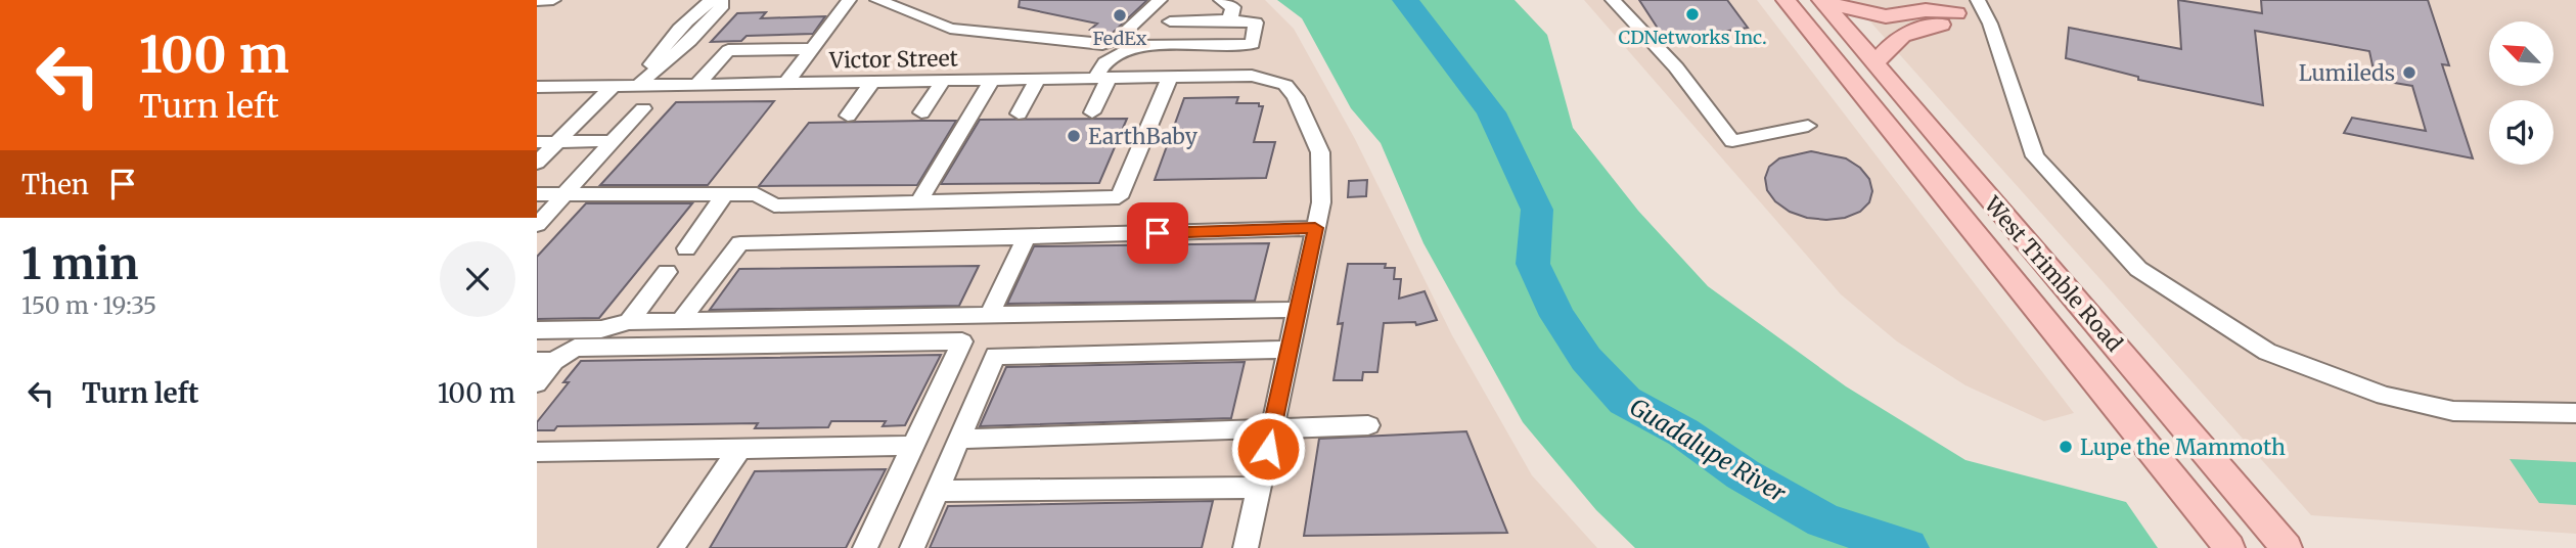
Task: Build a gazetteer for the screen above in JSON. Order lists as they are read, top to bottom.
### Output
{
  "streets": {
    "main road": ["West Trimble Road"],
    "street": ["Victor Street"]
  },
  "water": ["Guadalupe River"],
  "places": [
    "CDNetworks Inc.",
    "FedEx",
    "Lumileds",
    "EarthBaby",
    "Lupe the Mammoth"
  ],
  "north": "top left",
  "page": {
    "turn": ["100 m", "Turn left"],
    "then": "Then",
    "heading": ["1 min", "150 m · 19:35"],
    "list": [
      {
        "name": "Turn left",
        "value": "100 m"
      }
    ]
  }
}
